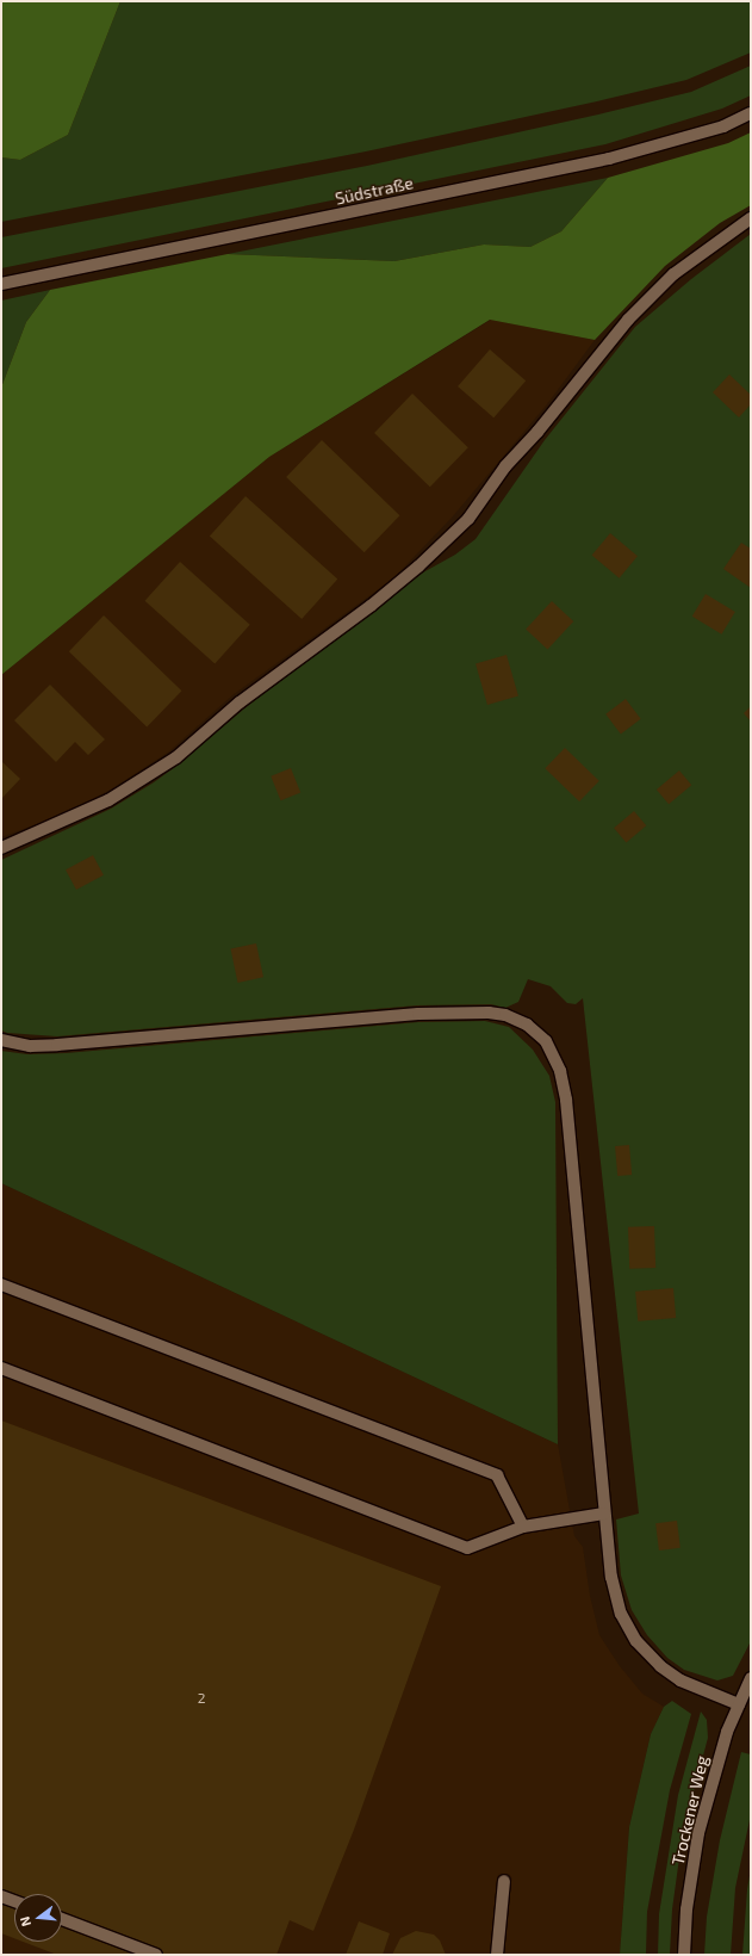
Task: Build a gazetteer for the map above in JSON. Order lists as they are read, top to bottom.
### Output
{
  "streets": {
    "street": ["Südstraße", "Trockener Weg"]
  },
  "house_numbers": ["2"],
  "north": "left"
}
